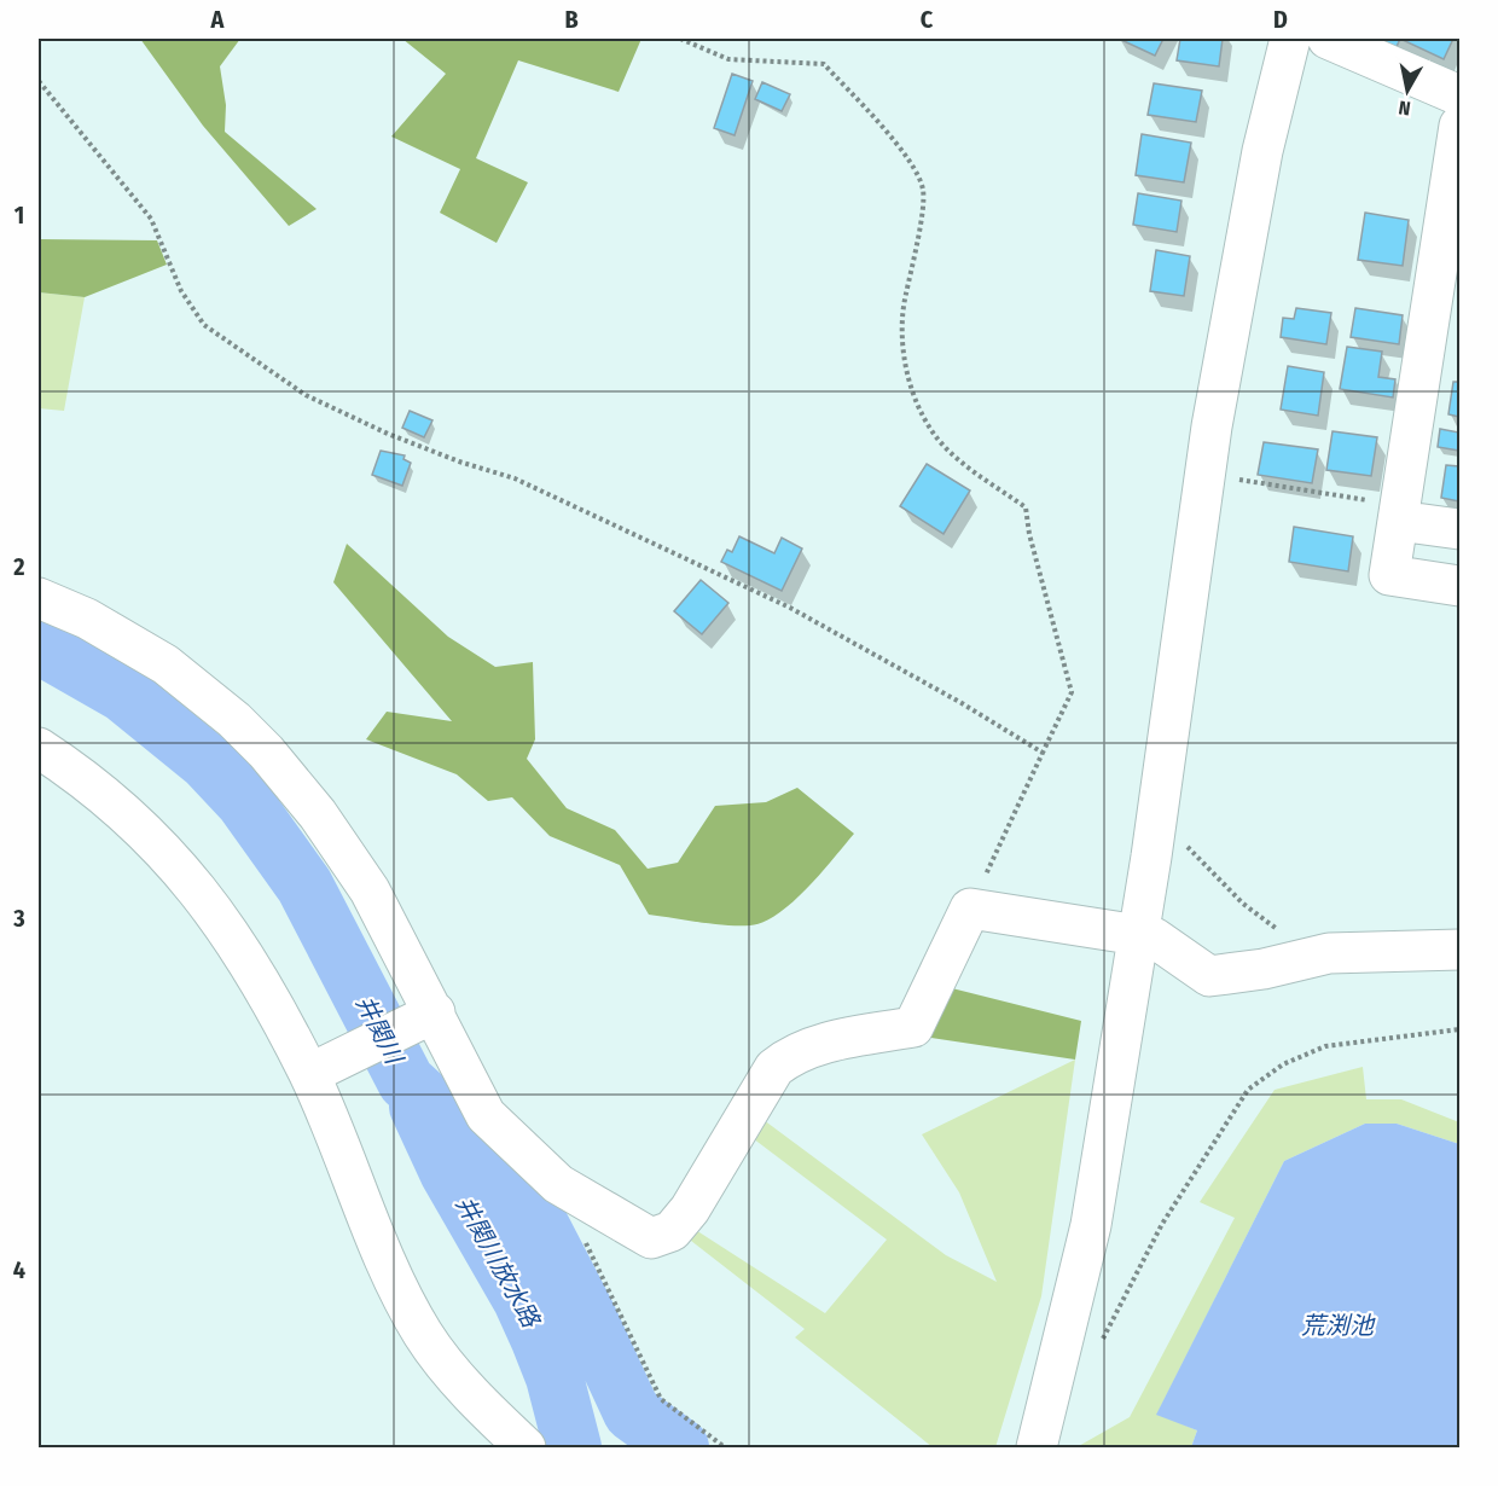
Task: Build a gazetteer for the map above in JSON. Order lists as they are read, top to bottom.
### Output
{
  "water": ["井関川", "井関川放水路", "荒渕池"],
  "north": "bottom",
  "grid": {
    "columns": [
      "A",
      "B",
      "C",
      "D"
    ],
    "rows": [
      "1",
      "2",
      "3",
      "4"
    ]
  }
}
